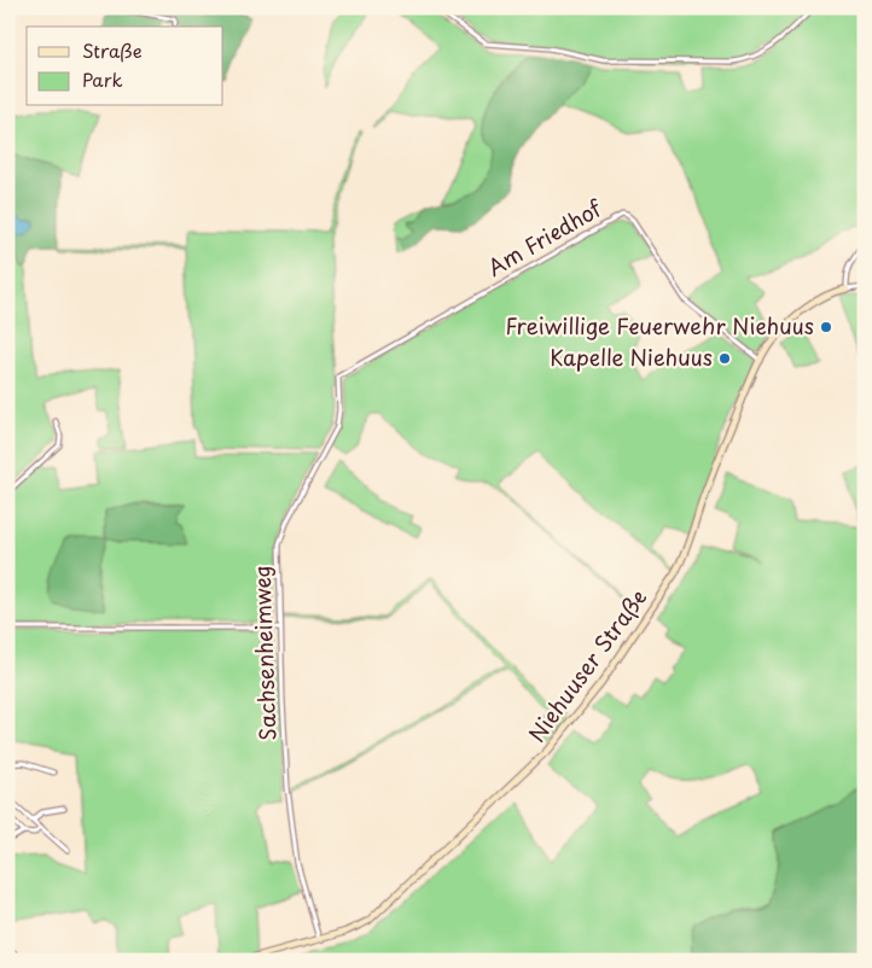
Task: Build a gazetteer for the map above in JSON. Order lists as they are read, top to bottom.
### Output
{
  "streets": {
    "street": ["Am Friedhof", "Sachsenheimweg", "Niehuuser Straße"]
  },
  "crossings": [
    ["Am Friedhof", "Sachsenheimweg"],
    ["Am Friedhof", "Niehuuser Straße"],
    ["Sachsenheimweg", "Niehuuser Straße"]
  ],
  "places": ["Freiwillige Feuerwehr Niehuus", "Kapelle Niehuus"],
  "legend": ["Straße", "Park"]
}
